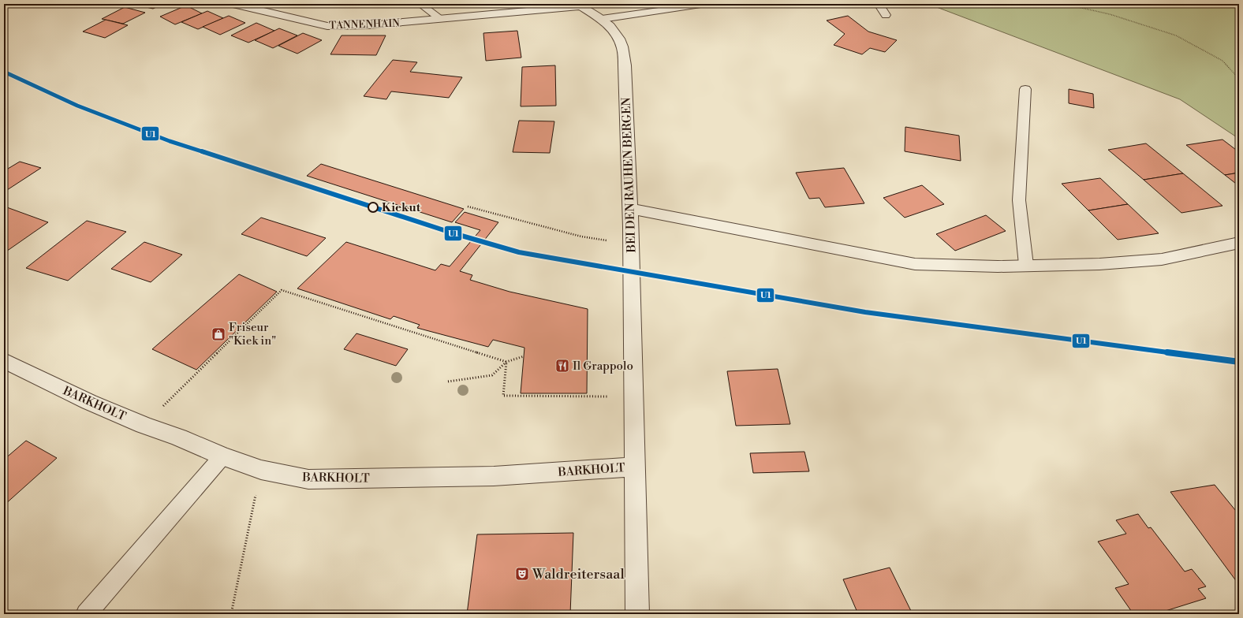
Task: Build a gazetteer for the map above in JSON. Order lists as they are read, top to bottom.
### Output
{
  "streets": {
    "street": ["TANNENHAIN", "BEI DEN RAUHEN BERGEN", "BARKHOLT"]
  },
  "crossings": [
    ["TANNENHAIN", "BEI DEN RAUHEN BERGEN"],
    ["BEI DEN RAUHEN BERGEN", "BARKHOLT"]
  ],
  "places": {
    "other": ["Kiekut"],
    "shop": ["Friseur \"Kiek in\""],
    "restaurant": ["Il Grappolo"],
    "theatre": ["Waldreitersaal"]
  },
  "lines": ["transit line U1"]
}
